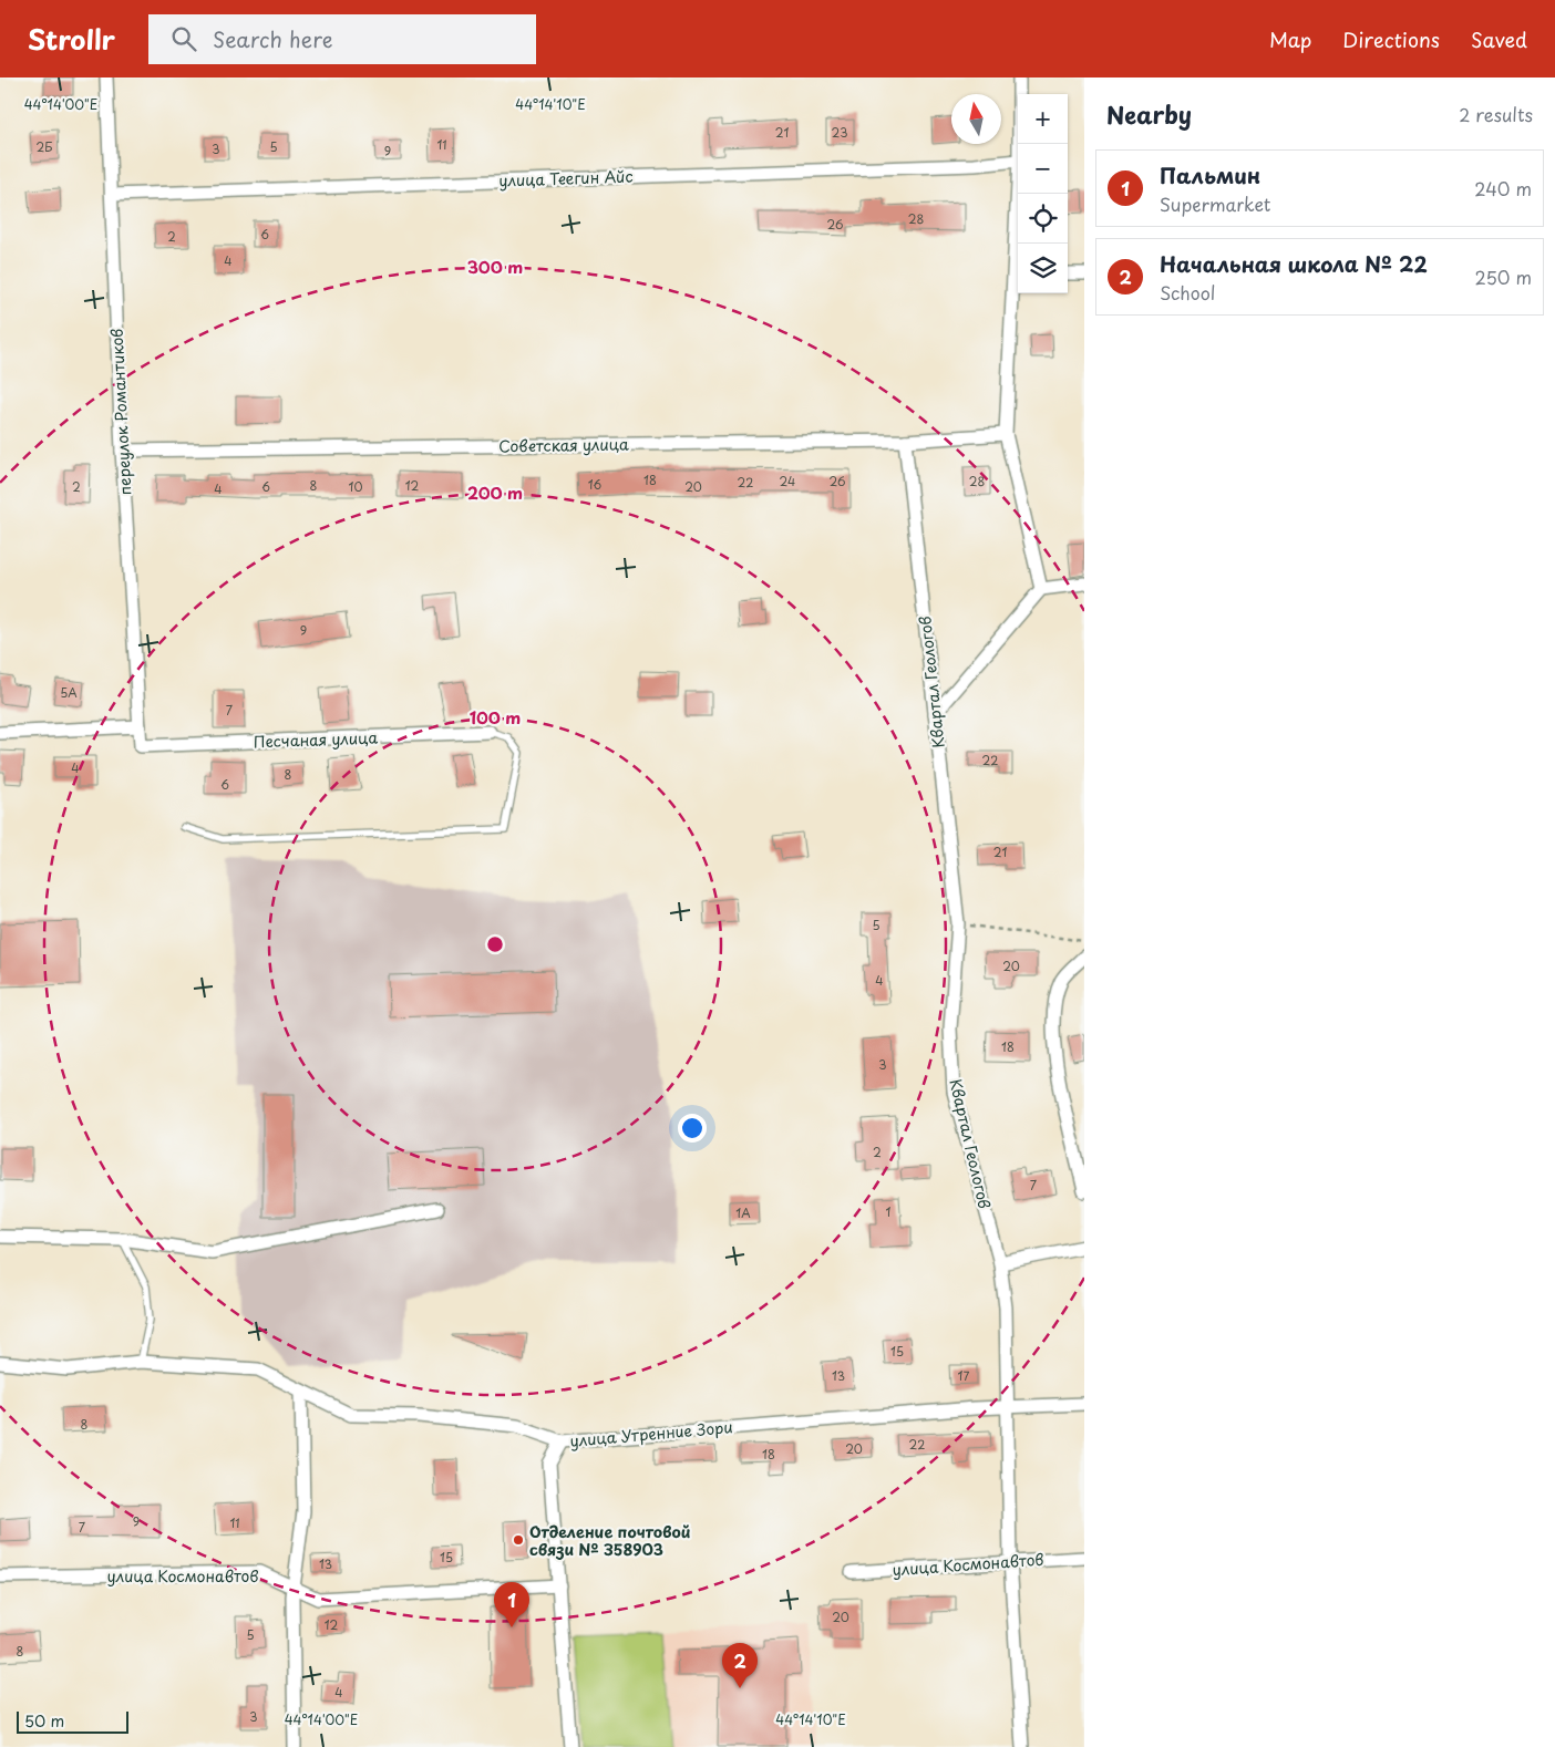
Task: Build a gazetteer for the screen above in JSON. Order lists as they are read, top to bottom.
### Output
{
  "streets": {
    "street": [
      "улица Теегин Айс",
      "переулок Романтиков",
      "Советская улица",
      "Квартал Геологов",
      "Песчаная улица",
      "улица Утренние Зори",
      "улица Космонавтов"
    ]
  },
  "crossings": [
    ["улица Теегин Айс", "переулок Романтиков"],
    ["переулок Романтиков", "Советская улица"],
    ["переулок Романтиков", "Песчаная улица"],
    ["Советская улица", "Квартал Геологов"],
    ["Квартал Геологов", "улица Утренние Зори"],
    ["Квартал Геологов", "улица Космонавтов"]
  ],
  "places": ["Отделение почтовой связи № 358903"],
  "house_numbers": [
    "21",
    "23",
    "11",
    "2Б",
    "5",
    "3",
    "9",
    "28",
    "26",
    "6",
    "2",
    "4",
    "18",
    "24",
    "26",
    "28",
    "22",
    "16",
    "8",
    "12",
    "2",
    "6",
    "10",
    "20",
    "4",
    "9",
    "5А",
    "7",
    "22",
    "4",
    "8",
    "6",
    "21",
    "5",
    "20",
    "4",
    "18",
    "3",
    "2",
    "7",
    "1",
    "1А",
    "15",
    "13",
    "17",
    "8",
    "22",
    "20",
    "18",
    "9",
    "11",
    "7",
    "15",
    "13",
    "20",
    "12",
    "5",
    "8",
    "4",
    "3"
  ],
  "scale_bar": "50 m",
  "north": "top",
  "page": {
    "header": "Strollr",
    "search": "Search here",
    "nav": ["Map", "Directions", "Saved"],
    "heading": ["Nearby", "2 results"],
    "map_buttons": ["+", "−"],
    "list": [
      {
        "mark": "1",
        "name": "Пальмин",
        "note": "Supermarket",
        "value": "240 m"
      },
      {
        "mark": "2",
        "name": "Начальная школа № 22",
        "note": "School",
        "value": "250 m"
      }
    ],
    "pins": ["1", "2"],
    "scale": "50 m"
  },
  "coordinates": ["44°14'00\"E", "44°14'10\"E"],
  "rings": ["300 m", "200 m", "100 m"]
}
